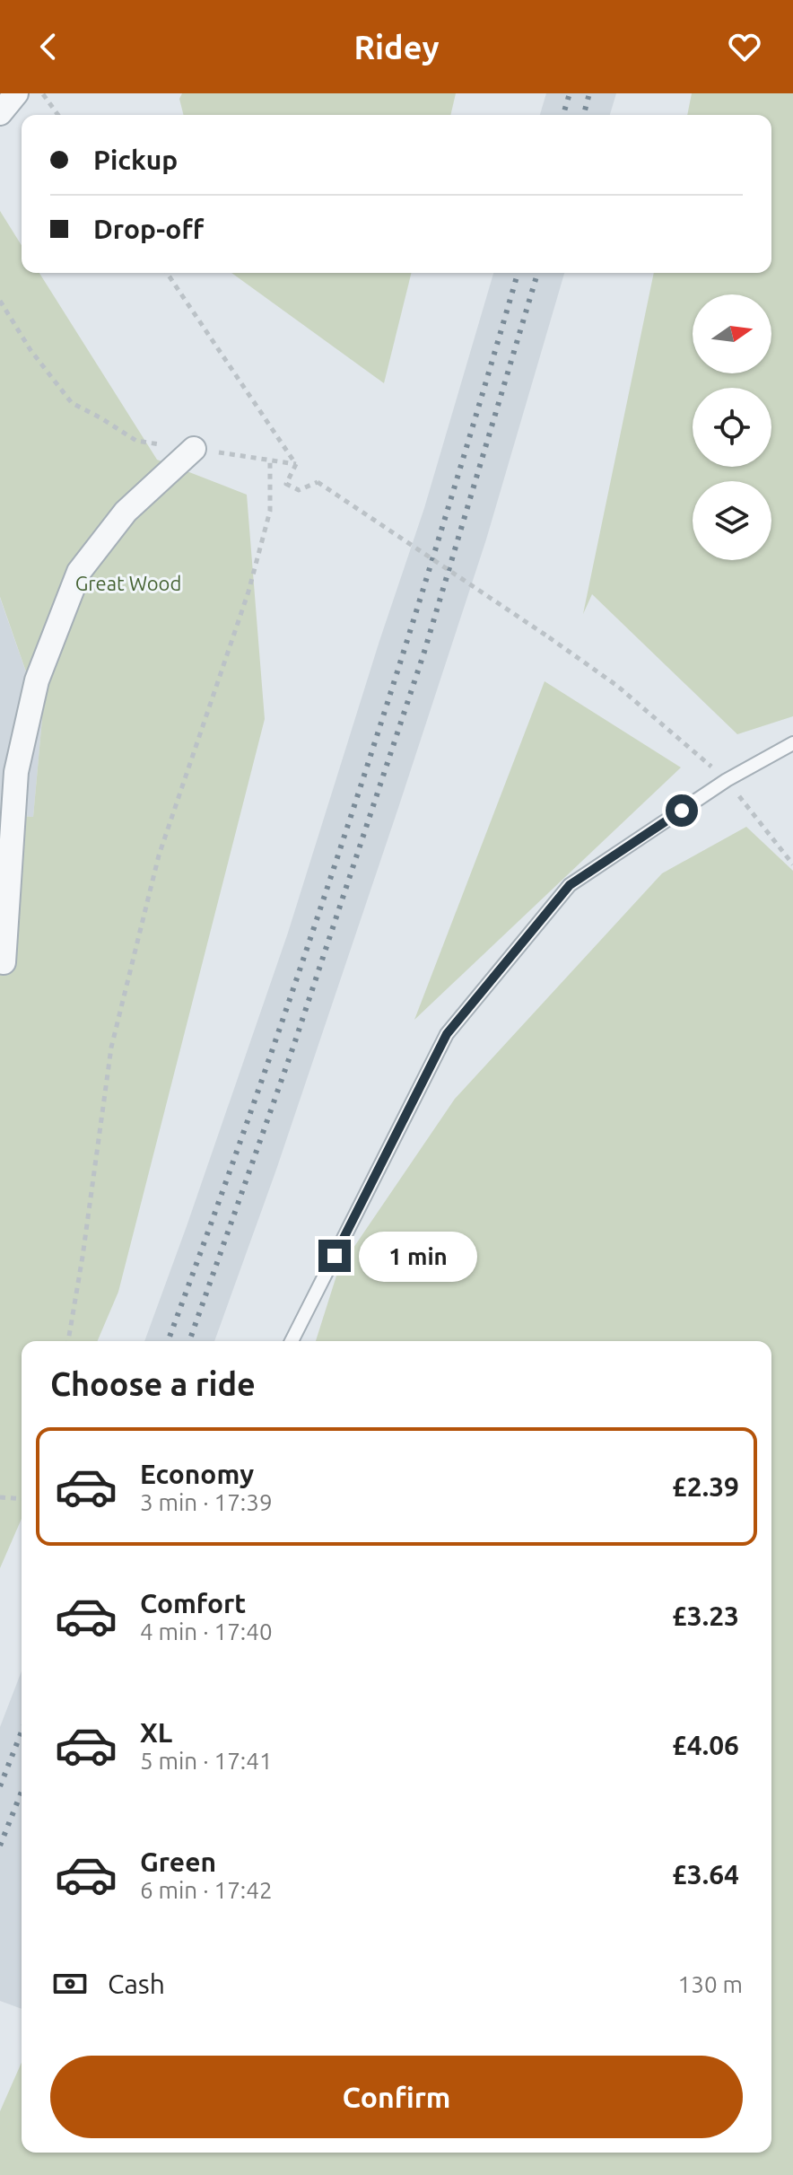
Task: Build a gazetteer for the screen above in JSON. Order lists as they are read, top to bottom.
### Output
{
  "parks": ["Great Wood"],
  "north": "right",
  "page": {
    "header": "Ridey",
    "banner": ["Pickup", "Drop-off"],
    "bubble": "1 min",
    "heading": "Choose a ride",
    "list": [
      {
        "name": "Economy",
        "note": "3 min · 17:39",
        "value": "£2.39"
      },
      {
        "name": "Comfort",
        "note": "4 min · 17:40",
        "value": "£3.23"
      },
      {
        "name": "XL",
        "note": "5 min · 17:41",
        "value": "£4.06"
      },
      {
        "name": "Green",
        "note": "6 min · 17:42",
        "value": "£3.64"
      }
    ],
    "pay": ["Cash", "130 m"],
    "buttons": "Confirm"
  }
}
